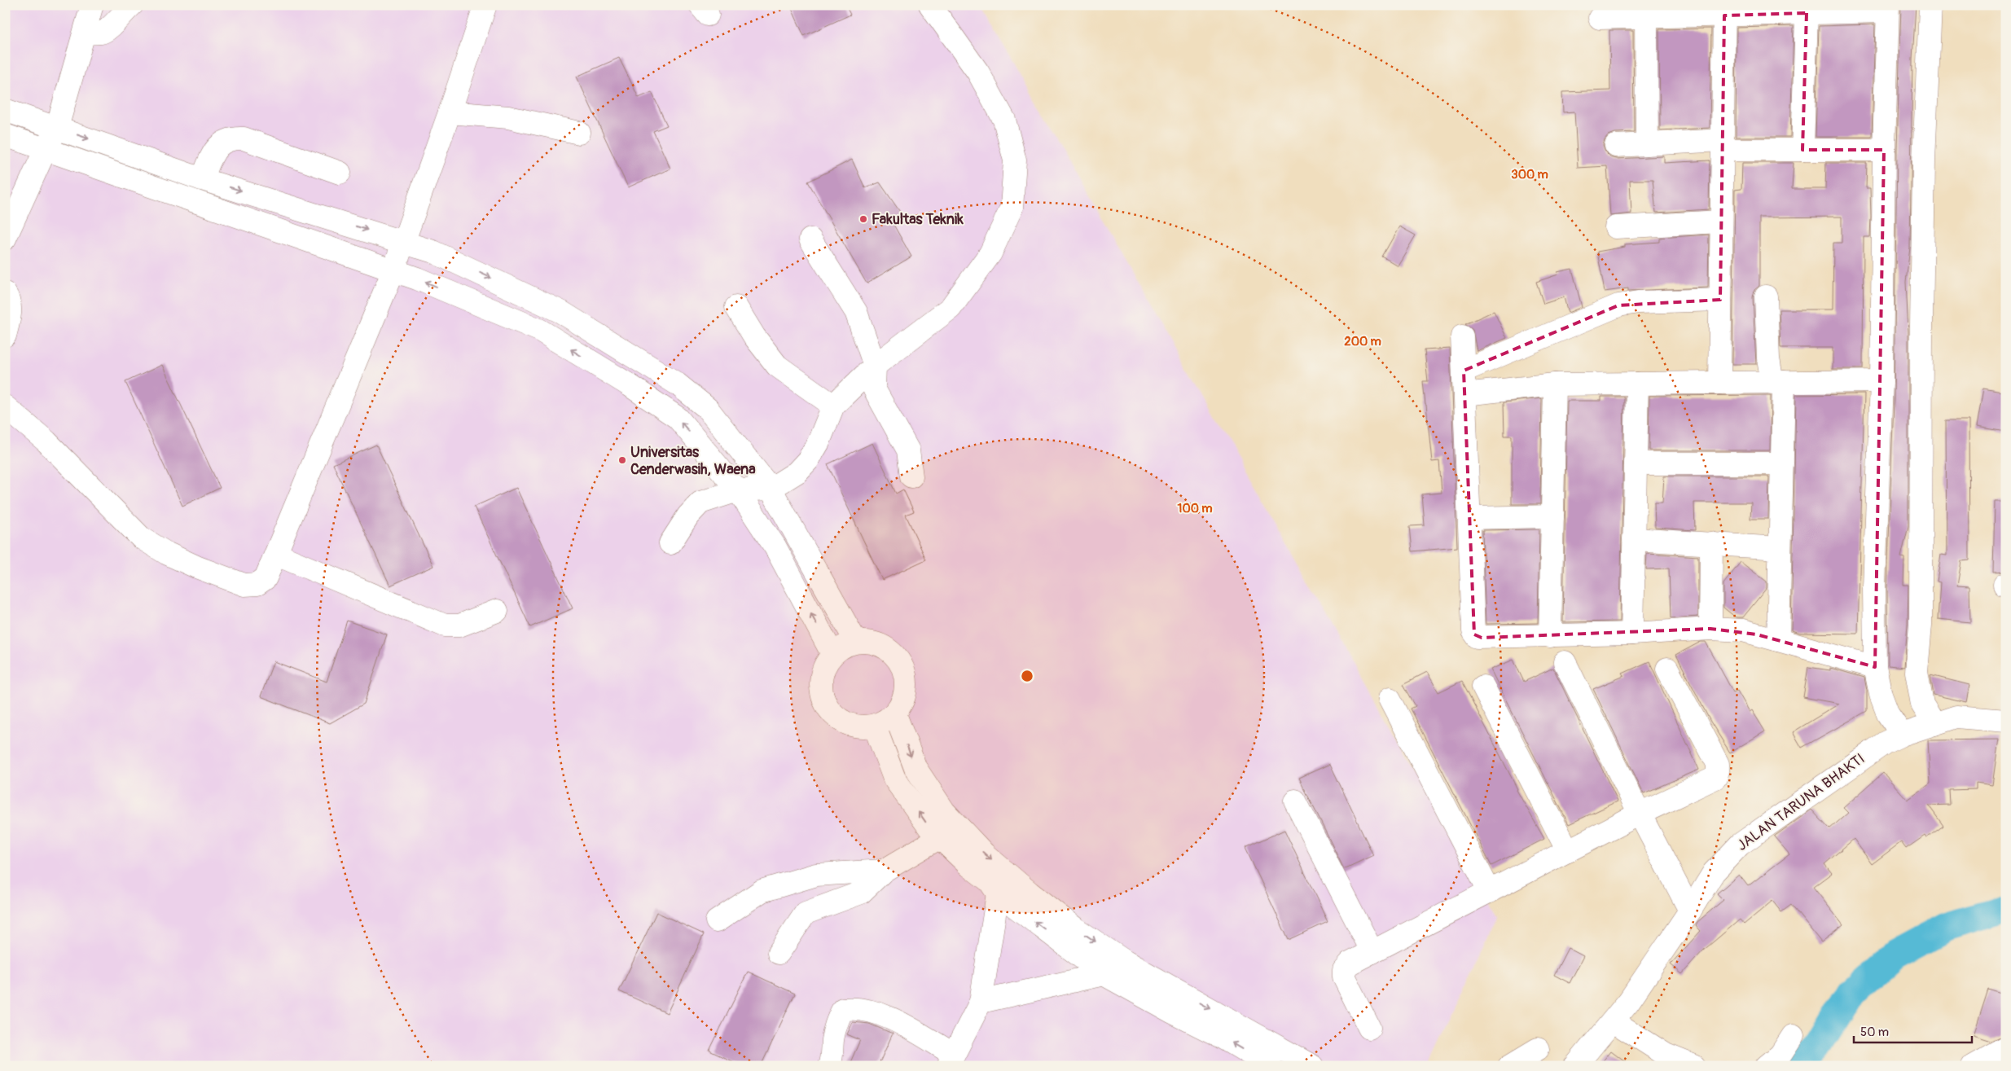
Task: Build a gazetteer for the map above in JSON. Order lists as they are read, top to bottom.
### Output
{
  "streets": {
    "street": ["JALAN TARUNA BHAKTI"]
  },
  "places": ["Fakultas Teknik", "Universitas Cenderwasih, Waena"],
  "scale_bar": "50 m",
  "rings": ["300 m", "200 m", "100 m"]
}
